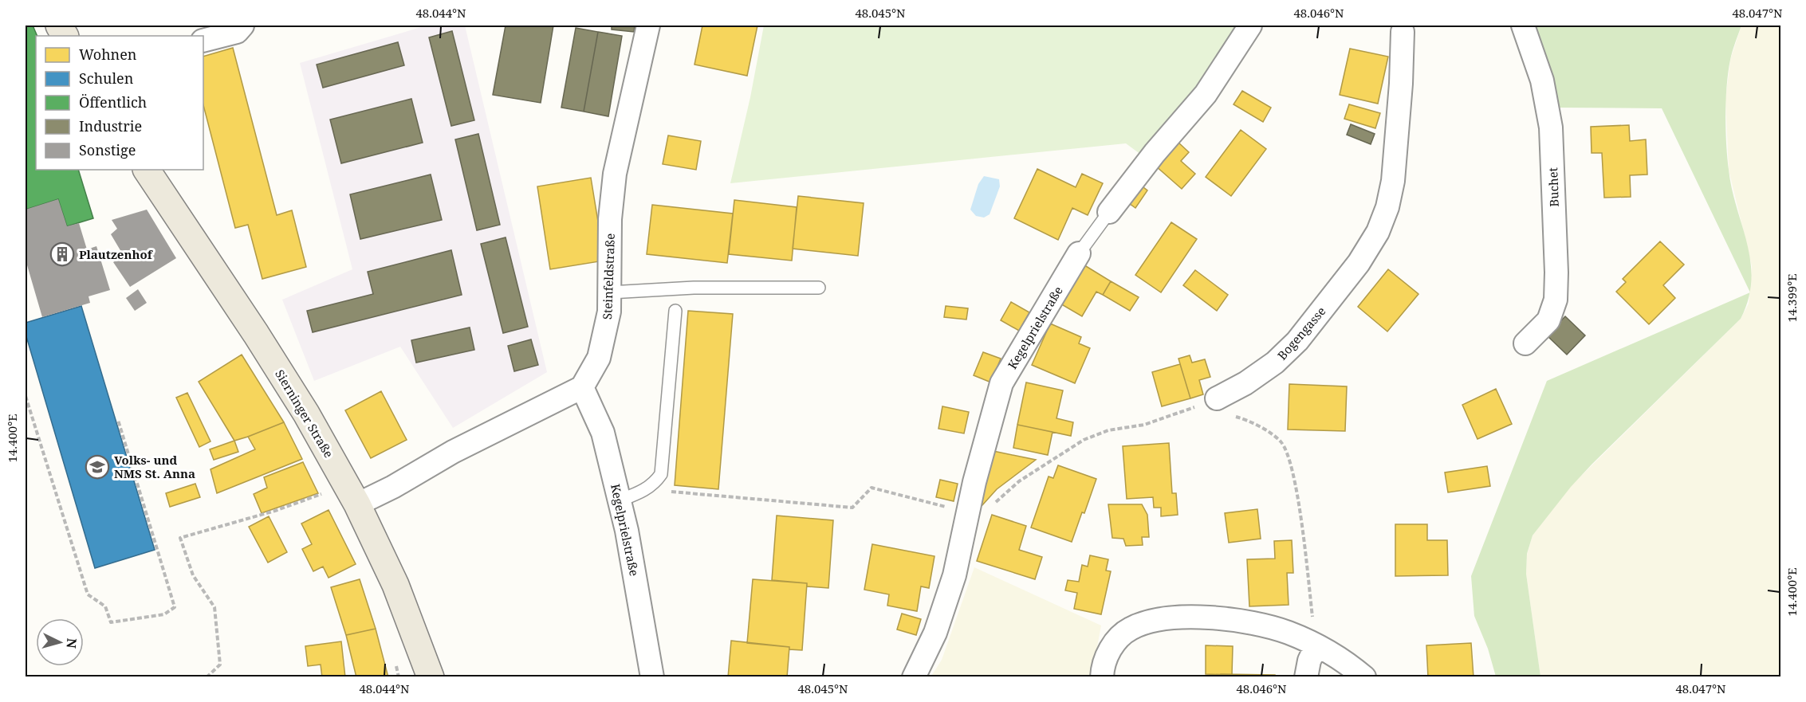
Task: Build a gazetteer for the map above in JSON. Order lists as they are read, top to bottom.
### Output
{
  "streets": {
    "main road": ["Sierninger Straße"],
    "street": [
      "Buchet",
      "Steinfeldstraße",
      "Kegelprielstraße",
      "Bogengasse"
    ]
  },
  "crossings": [
    ["Steinfeldstraße", "Kegelprielstraße"]
  ],
  "places": {
    "building": ["Plautzenhof"],
    "school or university": ["Volks- und NMS St. Anna"]
  },
  "legend": [
    "Wohnen",
    "Schulen",
    "Öffentlich",
    "Industrie",
    "Sonstige"
  ],
  "north": "right",
  "coordinates": [
    "48.044°N",
    "48.045°N",
    "48.046°N",
    "48.047°N",
    "14.399°E",
    "14.400°E"
  ]
}
